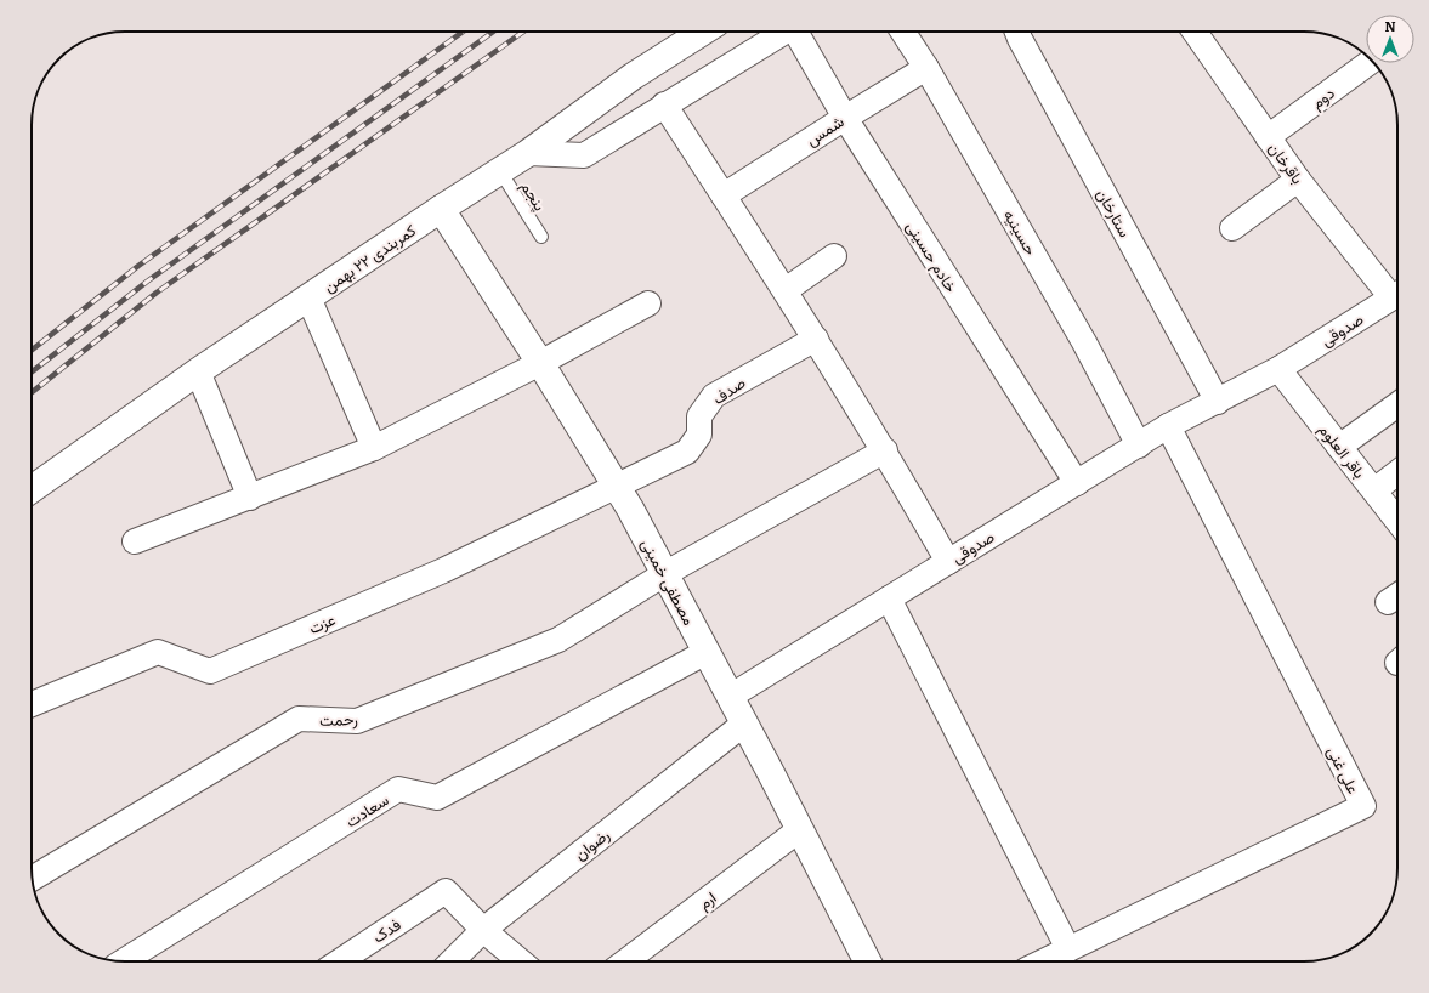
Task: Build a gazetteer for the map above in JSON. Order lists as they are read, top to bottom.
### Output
{
  "streets": {
    "street": [
      "دوم",
      "شمس",
      "باقرخان",
      "ستارخان",
      "حسینیه",
      "خادم حسینی",
      "کمربندی ۲۲ بهمن",
      "صدوقی",
      "صدف",
      "باقر العلوم",
      "مصطفی خمینی",
      "عزت",
      "رحمت",
      "علی غنی",
      "سعادت",
      "رضوان",
      "ارم",
      "فدک"
    ],
    "lane": ["پنجم"]
  },
  "crossings": [
    ["دوم", "باقرخان"],
    ["شمس", "حسینیه"],
    ["شمس", "خادم حسینی"],
    ["پنجم", "کمربندی ۲۲ بهمن"],
    ["ستارخان", "صدوقی"],
    ["حسینیه", "صدوقی"],
    ["خادم حسینی", "صدوقی"],
    ["کمربندی ۲۲ بهمن", "مصطفی خمینی"],
    ["صدوقی", "باقر العلوم"],
    ["صدوقی", "مصطفی خمینی"],
    ["صدوقی", "علی غنی"],
    ["صدف", "مصطفی خمینی"],
    ["صدف", "عزت"],
    ["مصطفی خمینی", "عزت"],
    ["مصطفی خمینی", "رحمت"],
    ["مصطفی خمینی", "سعادت"],
    ["مصطفی خمینی", "رضوان"],
    ["مصطفی خمینی", "ارم"],
    ["رضوان", "فدک"]
  ],
  "north": "top"
}
